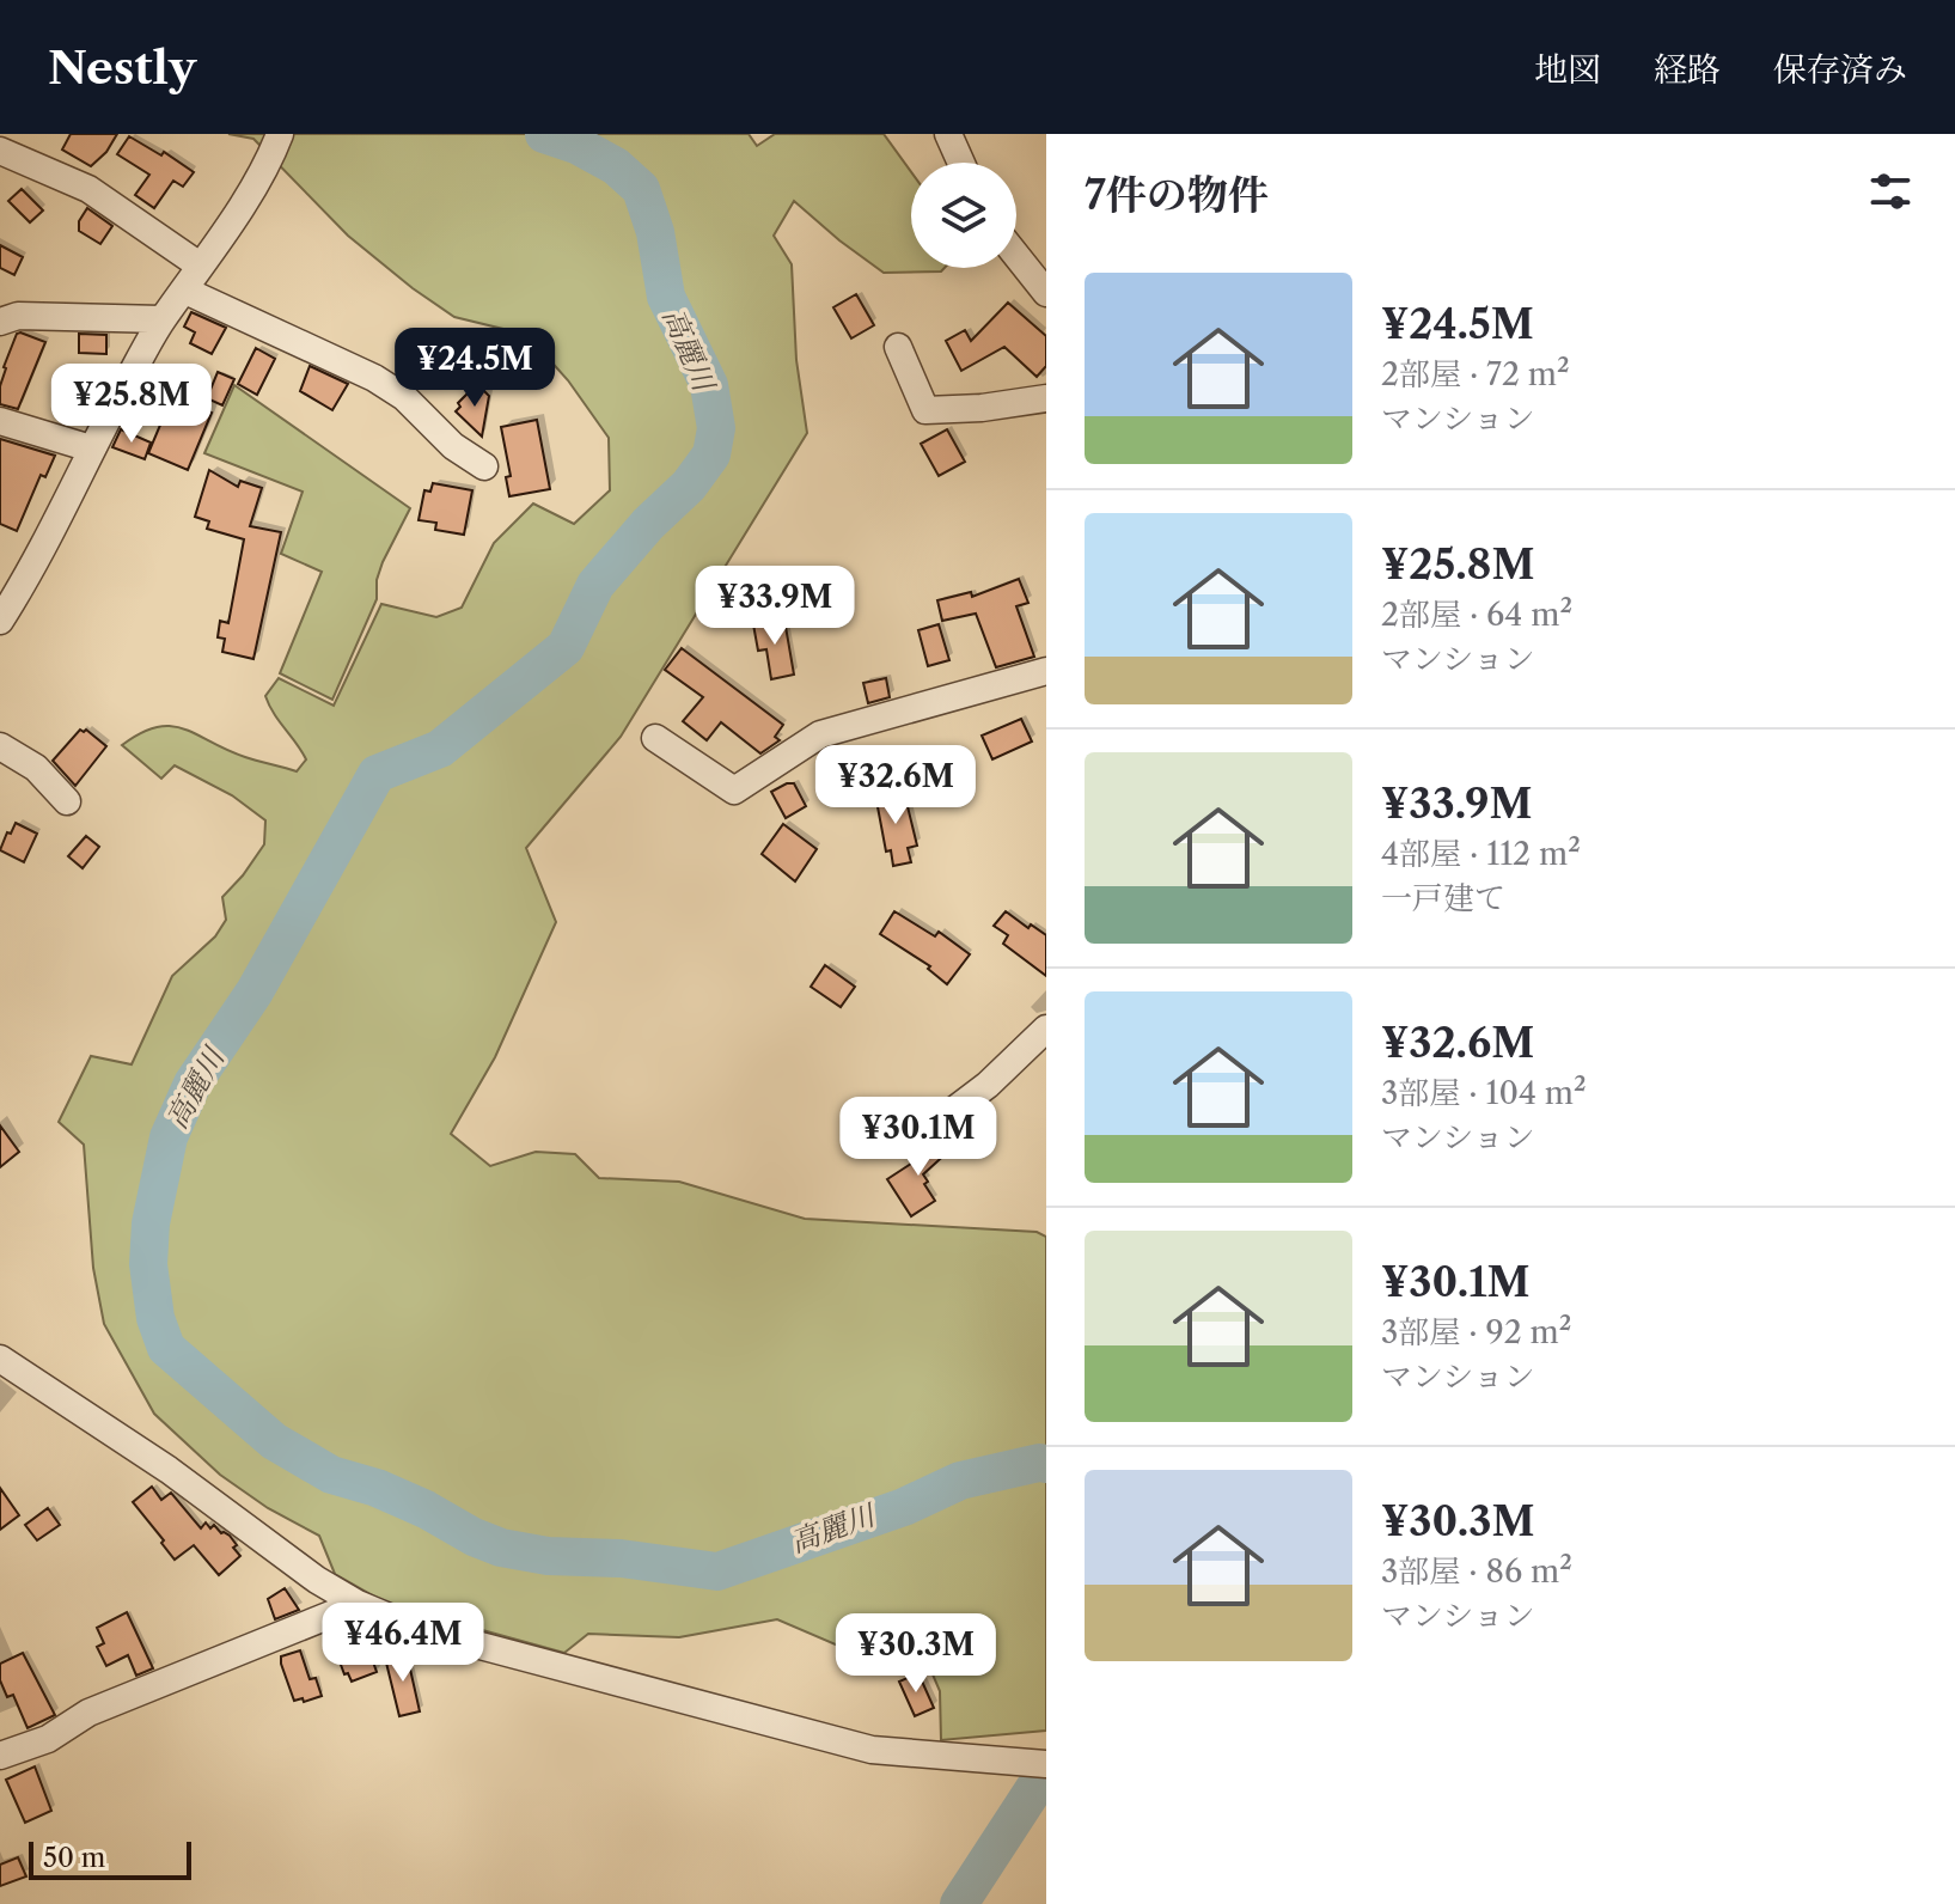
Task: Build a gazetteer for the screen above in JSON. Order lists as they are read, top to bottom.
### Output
{
  "water": ["高麗川"],
  "scale_bar": "50 m",
  "page": {
    "header": "Nestly",
    "nav": ["地図", "経路", "保存済み"],
    "heading": "7件の物件",
    "list": [
      {
        "name": "¥24.5M",
        "note": "2部屋 · 72 m² · マンション"
      },
      {
        "name": "¥25.8M",
        "note": "2部屋 · 64 m² · マンション"
      },
      {
        "name": "¥33.9M",
        "note": "4部屋 · 112 m² · 一戸建て"
      },
      {
        "name": "¥32.6M",
        "note": "3部屋 · 104 m² · マンション"
      },
      {
        "name": "¥30.1M",
        "note": "3部屋 · 92 m² · マンション"
      },
      {
        "name": "¥30.3M",
        "note": "3部屋 · 86 m² · マンション"
      }
    ],
    "price": [
      "¥24.5M",
      "¥25.8M",
      "¥33.9M",
      "¥32.6M",
      "¥30.1M",
      "¥46.4M",
      "¥30.3M"
    ],
    "scale": "50 m"
  }
}
